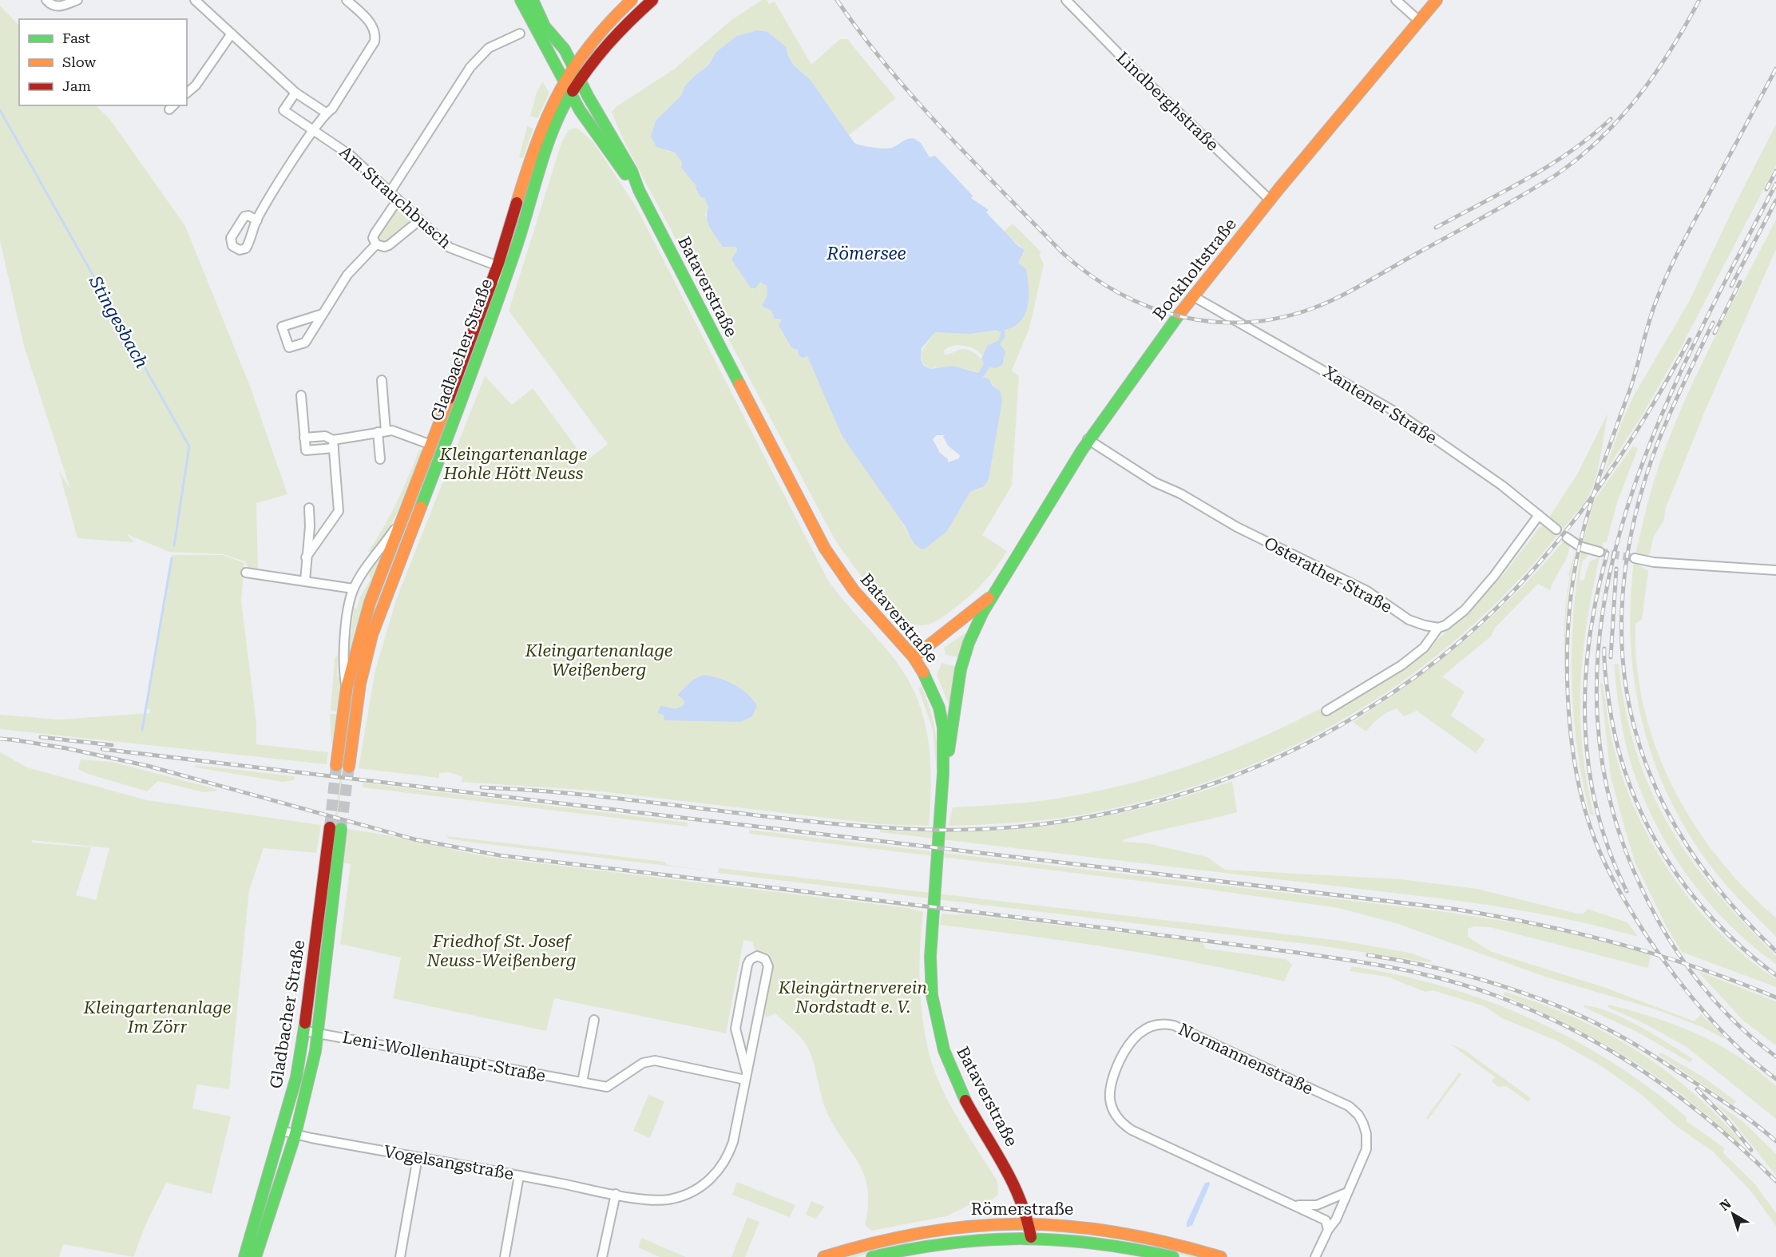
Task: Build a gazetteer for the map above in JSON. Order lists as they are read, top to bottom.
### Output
{
  "streets": {
    "main road": [
      "Bockholtstraße",
      "Bataverstraße",
      "Gladbacher Straße",
      "Römerstraße"
    ],
    "street": [
      "Lindberghstraße",
      "Am Strauchbusch",
      "Xantener Straße",
      "Osterather Straße",
      "Leni-Wollenhaupt-Straße",
      "Normannenstraße",
      "Vogelsangstraße"
    ]
  },
  "crossings": [
    ["Lindberghstraße", "Bockholtstraße"],
    ["Am Strauchbusch", "Gladbacher Straße"],
    ["Bockholtstraße", "Bataverstraße"],
    ["Bockholtstraße", "Xantener Straße"],
    ["Bockholtstraße", "Osterather Straße"],
    ["Bataverstraße", "Gladbacher Straße"],
    ["Bataverstraße", "Römerstraße"],
    ["Gladbacher Straße", "Leni-Wollenhaupt-Straße"],
    ["Gladbacher Straße", "Vogelsangstraße"],
    ["Leni-Wollenhaupt-Straße", "Vogelsangstraße"]
  ],
  "water": ["Römersee", "Stingesbach"],
  "parks": [
    "Kleingartenanlage Hohle Hött Neuss",
    "Kleingartenanlage Weißenberg",
    "Friedhof St. Josef Neuss-Weißenberg",
    "Kleingärtnerverein Nordstadt e. V.",
    "Kleingartenanlage Im Zörr"
  ],
  "legend": ["Fast", "Slow", "Jam"],
  "north": "top left"
}
